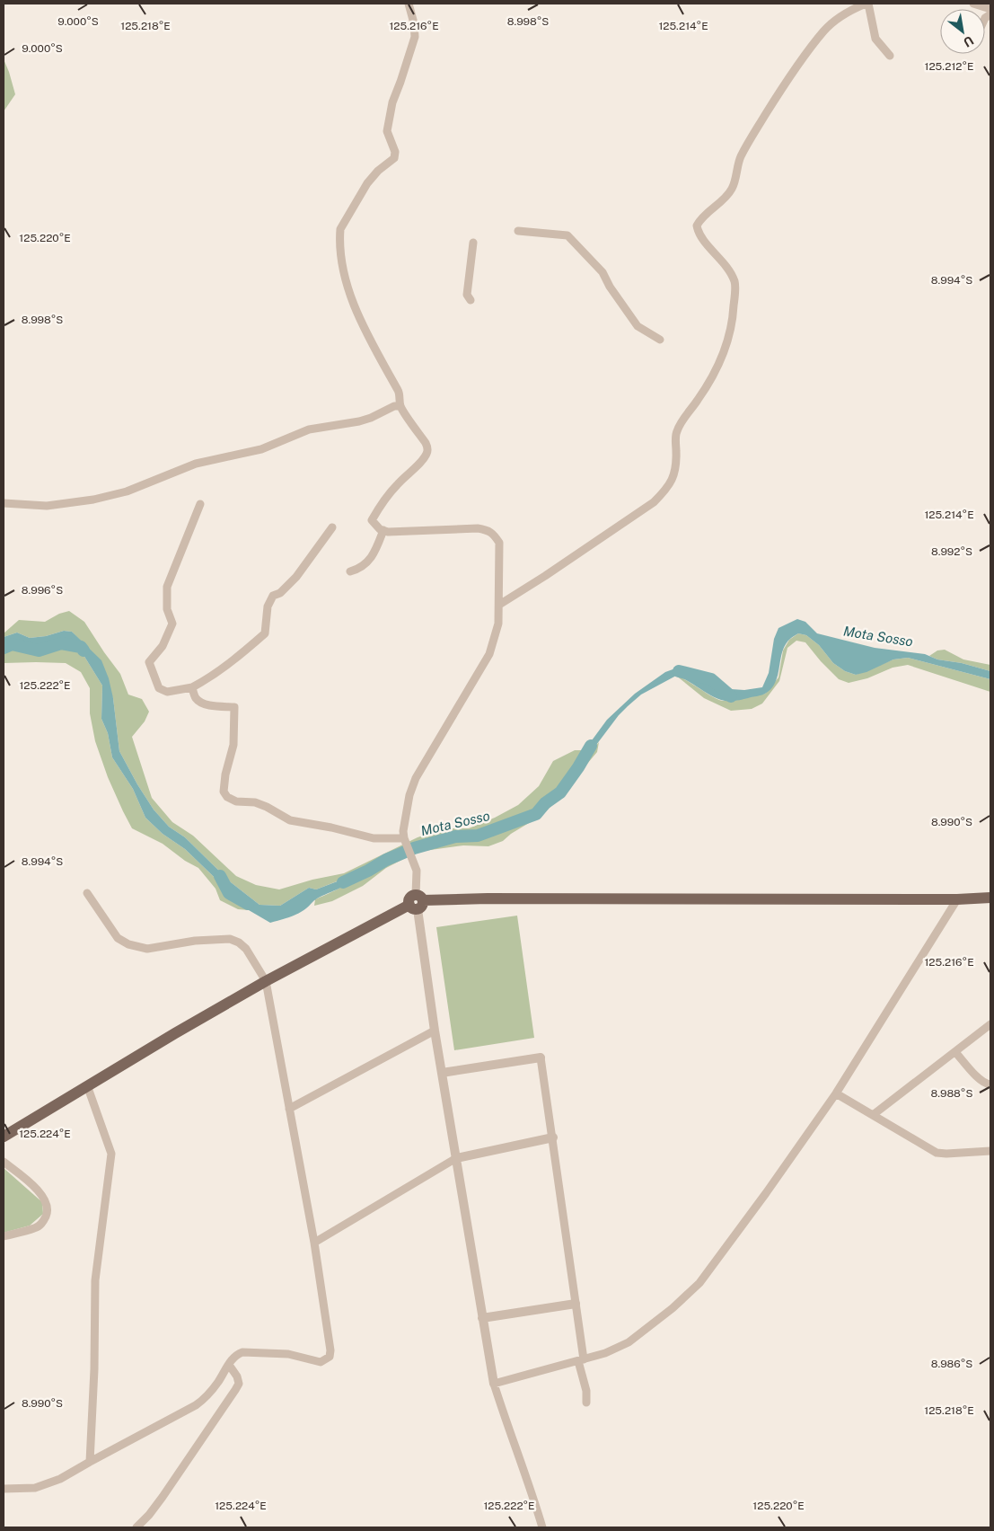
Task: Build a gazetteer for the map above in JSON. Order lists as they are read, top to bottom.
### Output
{
  "water": ["Mota Sosso"],
  "north": "bottom right",
  "coordinates": [
    "9.000°S",
    "8.998°S",
    "125.218°E",
    "125.216°E",
    "125.214°E",
    "125.212°E",
    "125.220°E",
    "8.994°S",
    "8.992°S",
    "8.996°S",
    "125.222°E",
    "8.990°S",
    "8.988°S",
    "125.224°E",
    "8.986°S"
  ]
}
